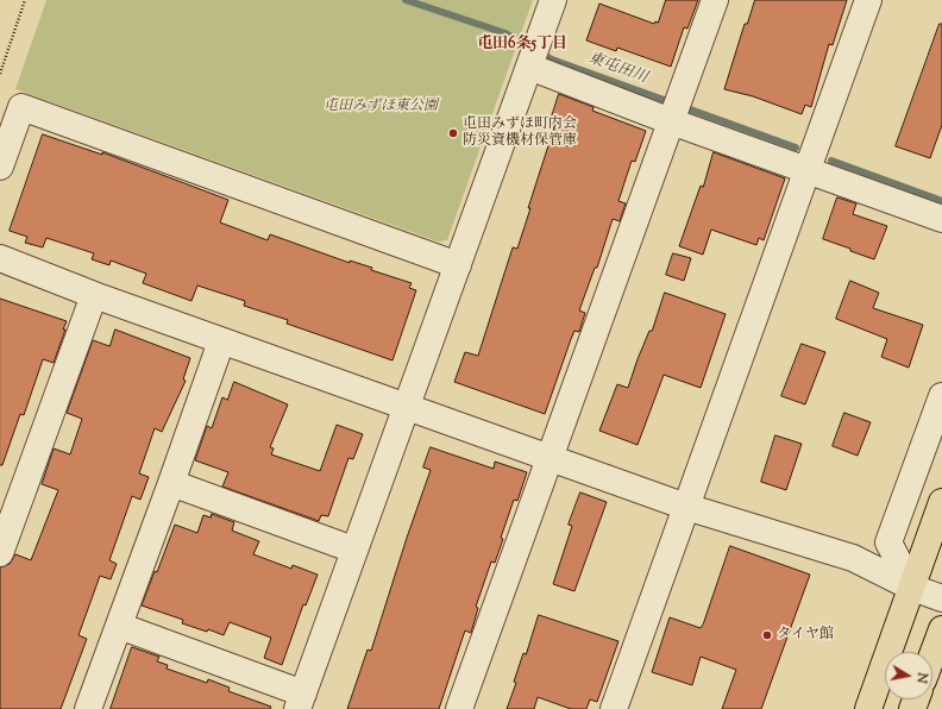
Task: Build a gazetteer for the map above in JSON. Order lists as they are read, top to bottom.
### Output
{
  "districts": ["屯田6条5丁目"],
  "water": ["東屯田川"],
  "parks": ["屯田みずほ東公園"],
  "places": ["屯田みずほ町内会 防災資機材保管庫", "タイヤ館"],
  "north": "right"
}
